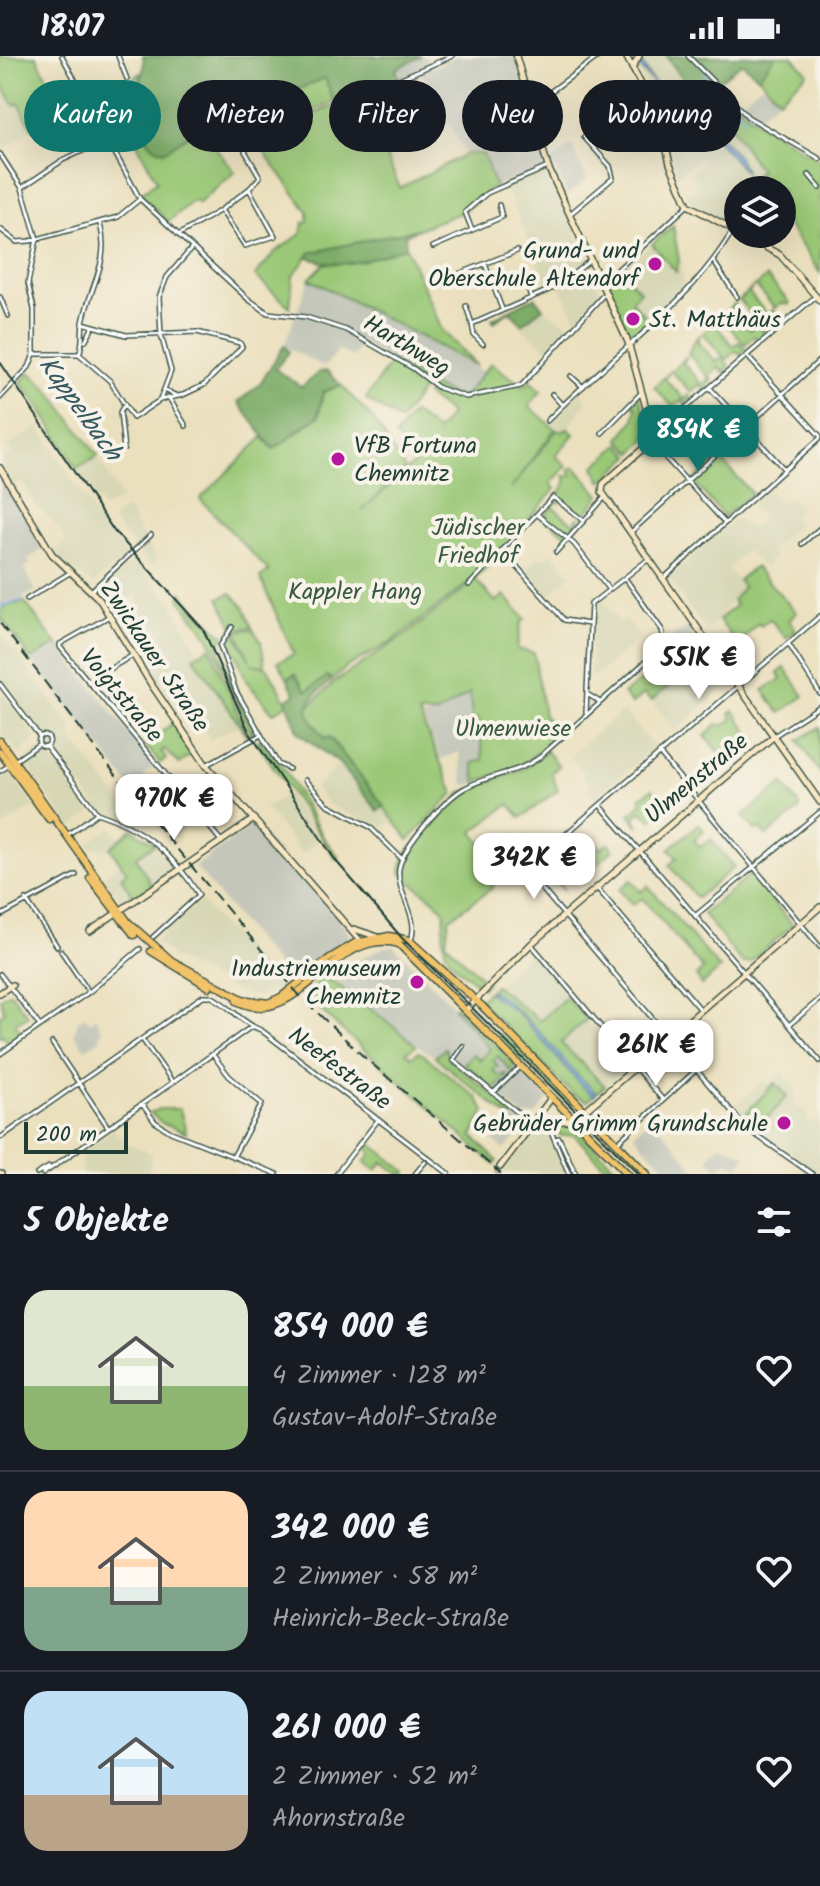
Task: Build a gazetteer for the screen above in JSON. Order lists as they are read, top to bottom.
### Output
{
  "streets": {
    "main road": ["Zwickauer Straße"],
    "street": [
      "Harthweg",
      "Voigtstraße",
      "Ulmenstraße",
      "Neefestraße"
    ]
  },
  "crossings": [
    ["Zwickauer Straße", "Voigtstraße"]
  ],
  "water": ["Kappelbach"],
  "parks": ["Jüdischer Friedhof", "Kappler Hang", "Ulmenwiese"],
  "places": [
    "Grund- und Oberschule Altendorf",
    "St. Matthäus",
    "VfB Fortuna Chemnitz",
    "Industriemuseum Chemnitz",
    "Gebrüder Grimm Grundschule"
  ],
  "scale_bar": "200 m",
  "page": {
    "status": "18:07",
    "chip": [
      "Kaufen",
      "Mieten",
      "Filter",
      "Neu",
      "Wohnung"
    ],
    "price": [
      "854K €",
      "551K €",
      "970K €",
      "342K €",
      "261K €"
    ],
    "scale": "200 m",
    "heading": "5 Objekte",
    "list": [
      {
        "name": "854 000 €",
        "note": "4 Zimmer · 128 m² · Gustav-Adolf-Straße"
      },
      {
        "name": "342 000 €",
        "note": "2 Zimmer · 58 m² · Heinrich-Beck-Straße"
      },
      {
        "name": "261 000 €",
        "note": "2 Zimmer · 52 m² · Ahornstraße"
      }
    ]
  }
}
